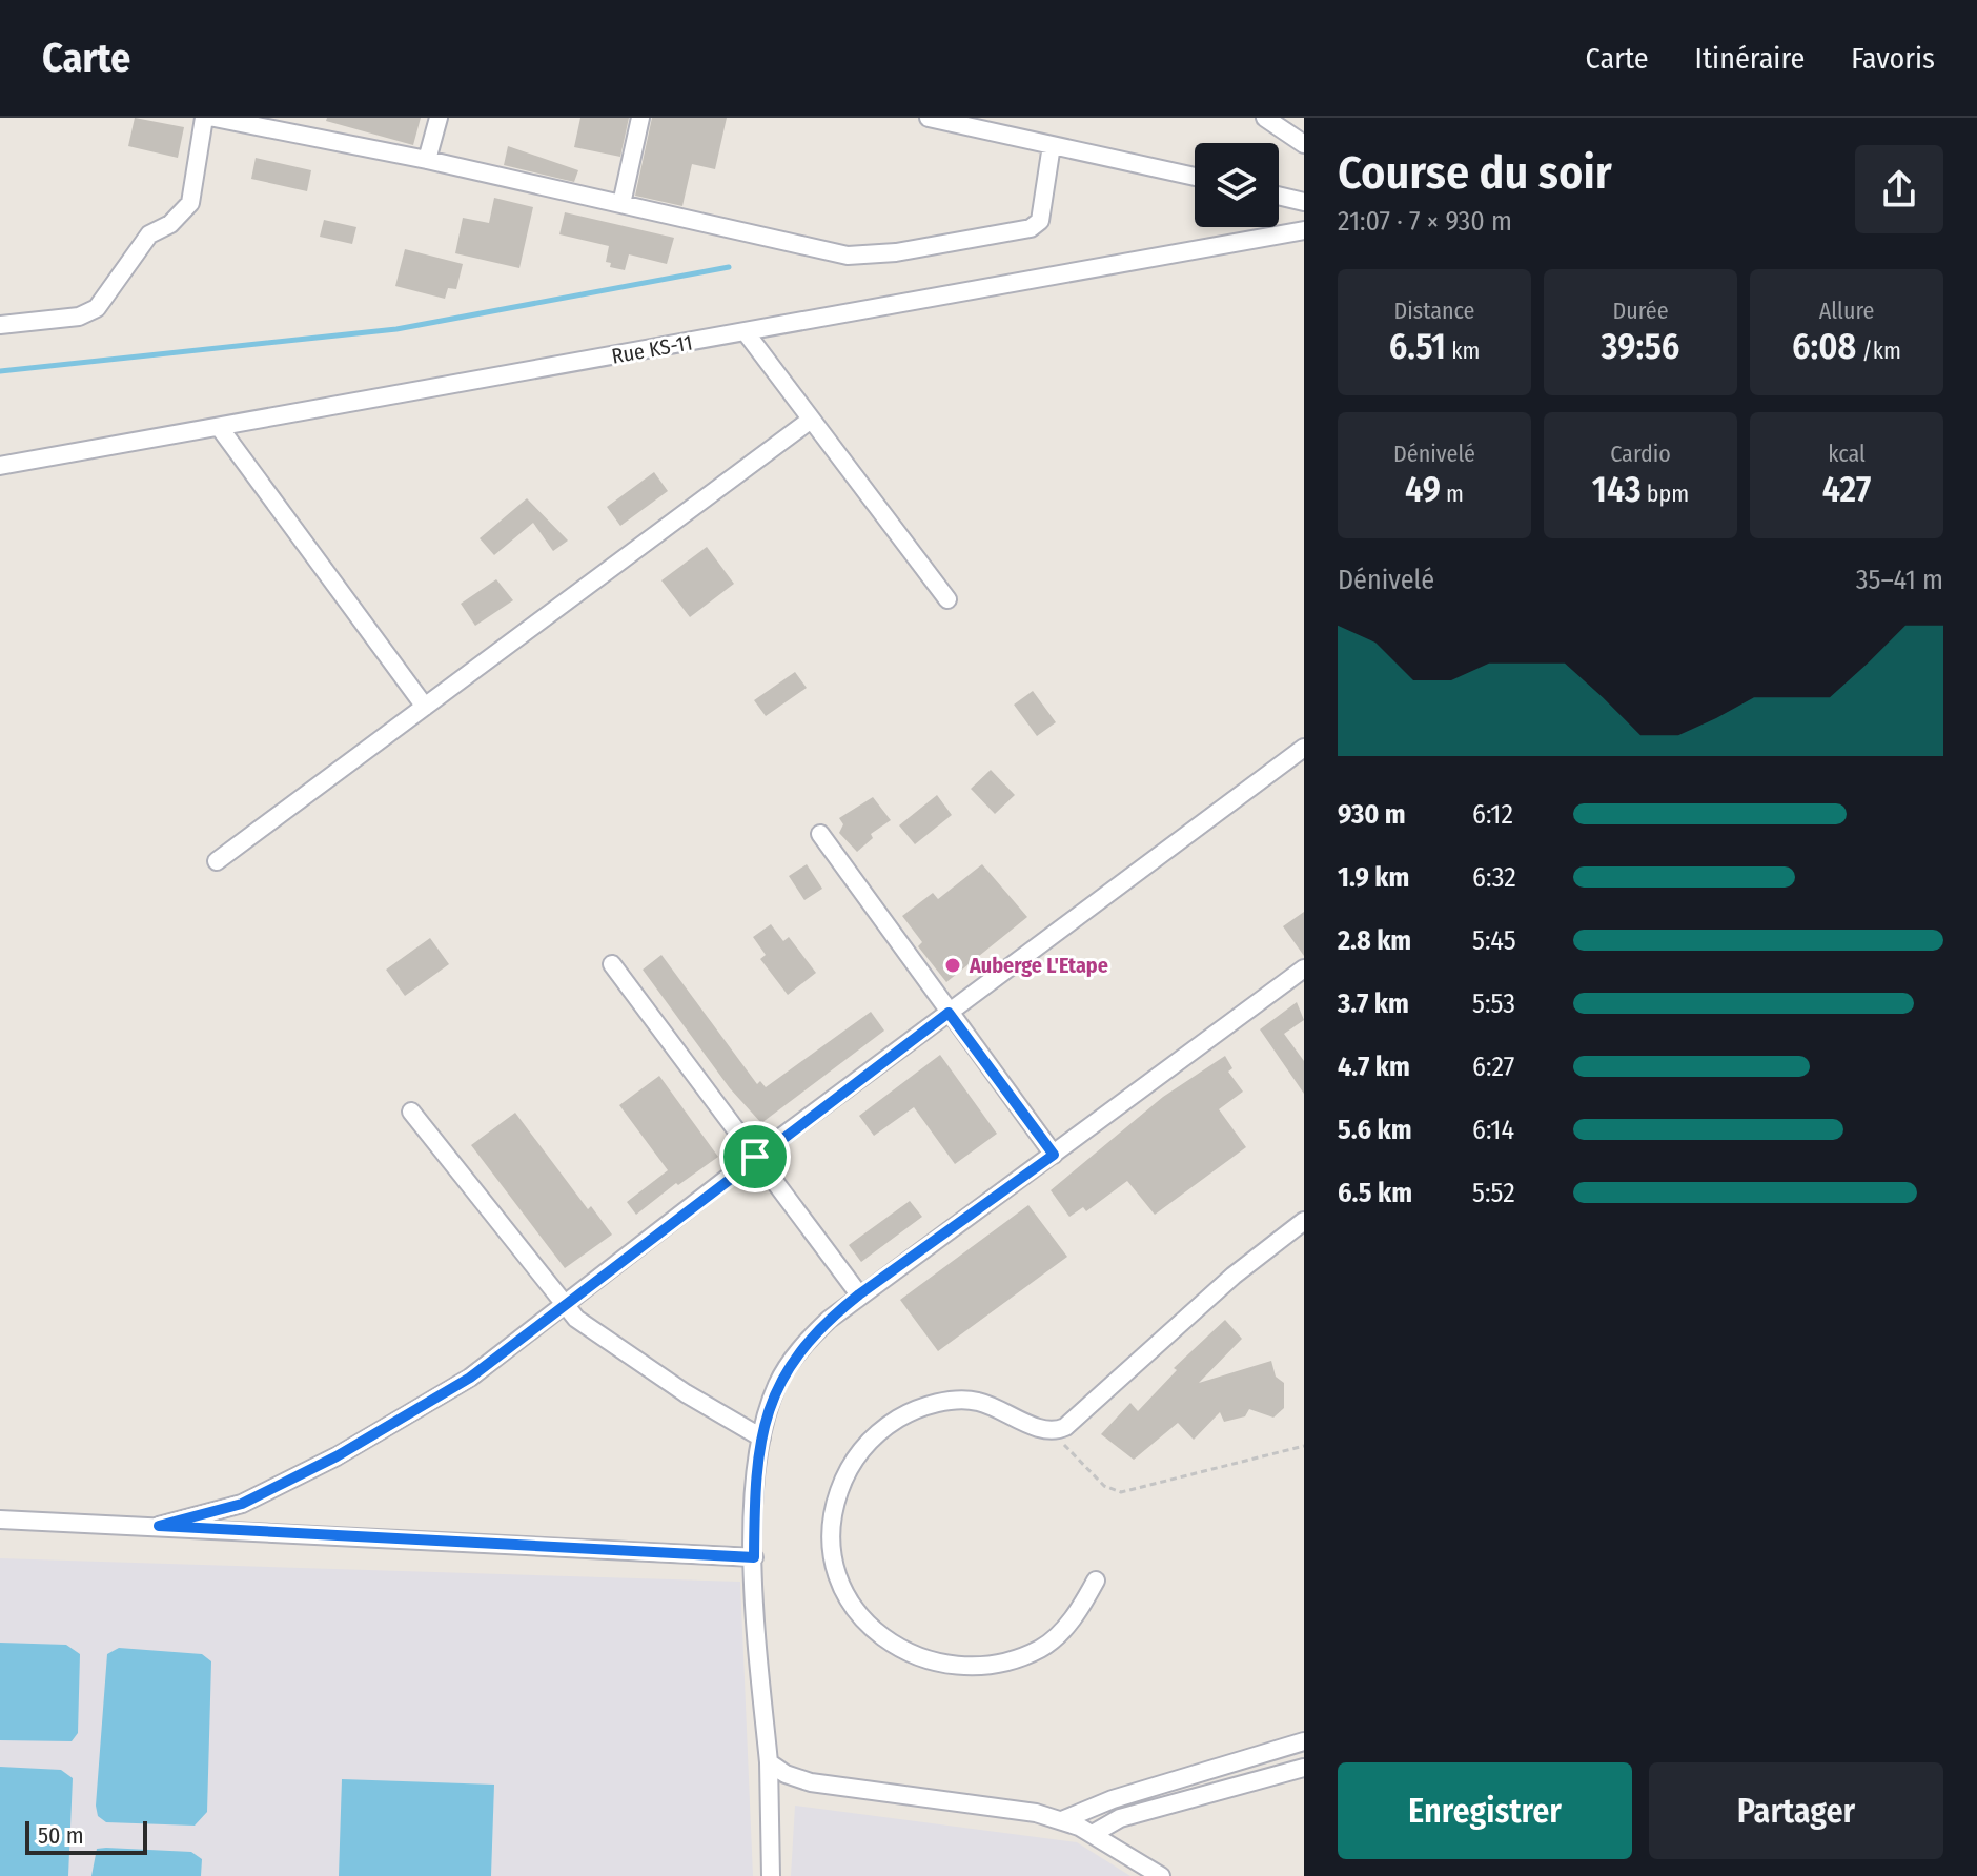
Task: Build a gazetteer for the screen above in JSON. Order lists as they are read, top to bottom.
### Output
{
  "streets": {
    "street": ["Rue KS-11"]
  },
  "places": ["Auberge L'Etape"],
  "scale_bar": "50 m",
  "page": {
    "header": "Carte",
    "nav": ["Carte", "Itinéraire", "Favoris"],
    "heading": ["Course du soir", "21:07 · 7 × 930 m"],
    "stats": [
      ["Distance", "6.51 km"],
      ["Durée", "39:56"],
      ["Allure", "6:08 /km"],
      ["Dénivelé", "49 m"],
      ["Cardio", "143 bpm"],
      ["kcal", "427"]
    ],
    "chart": ["Dénivelé", "35–41 m"],
    "list": [
      {
        "name": "930 m",
        "note": "6:12"
      },
      {
        "name": "1.9 km",
        "note": "6:32"
      },
      {
        "name": "2.8 km",
        "note": "5:45"
      },
      {
        "name": "3.7 km",
        "note": "5:53"
      },
      {
        "name": "4.7 km",
        "note": "6:27"
      },
      {
        "name": "5.6 km",
        "note": "6:14"
      },
      {
        "name": "6.5 km",
        "note": "5:52"
      }
    ],
    "buttons": ["Enregistrer", "Partager"],
    "scale": "50 m"
  }
}
